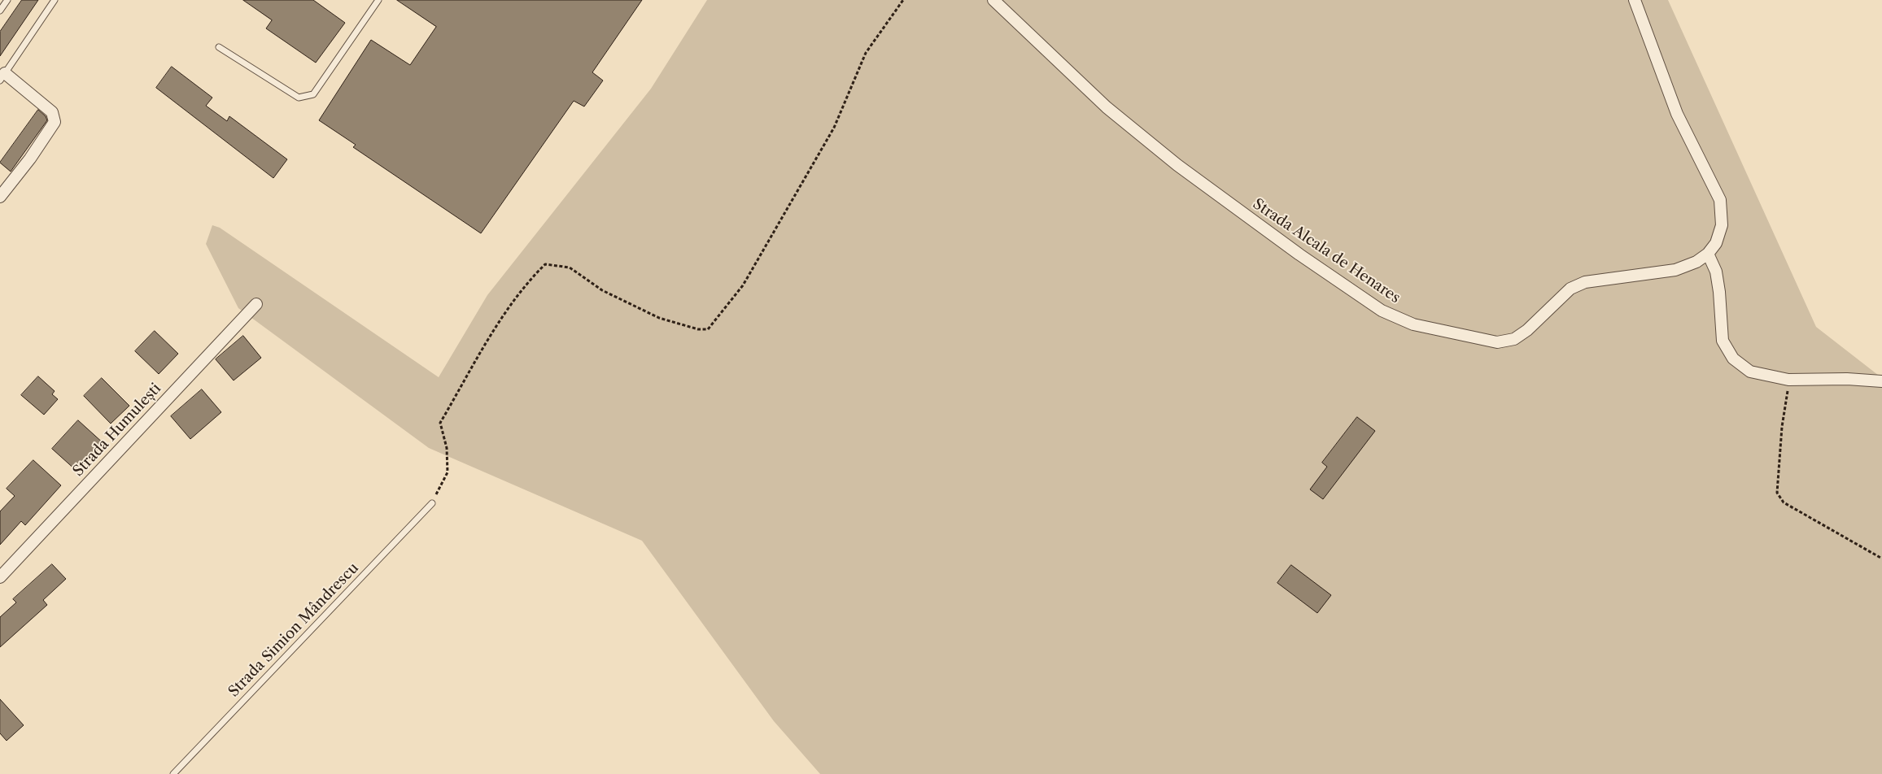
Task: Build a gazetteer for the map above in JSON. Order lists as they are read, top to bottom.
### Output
{
  "streets": {
    "street": ["Strada Alcala de Henares", "Strada Humulești"],
    "lane": ["Strada Simion Mândrescu"]
  }
}
